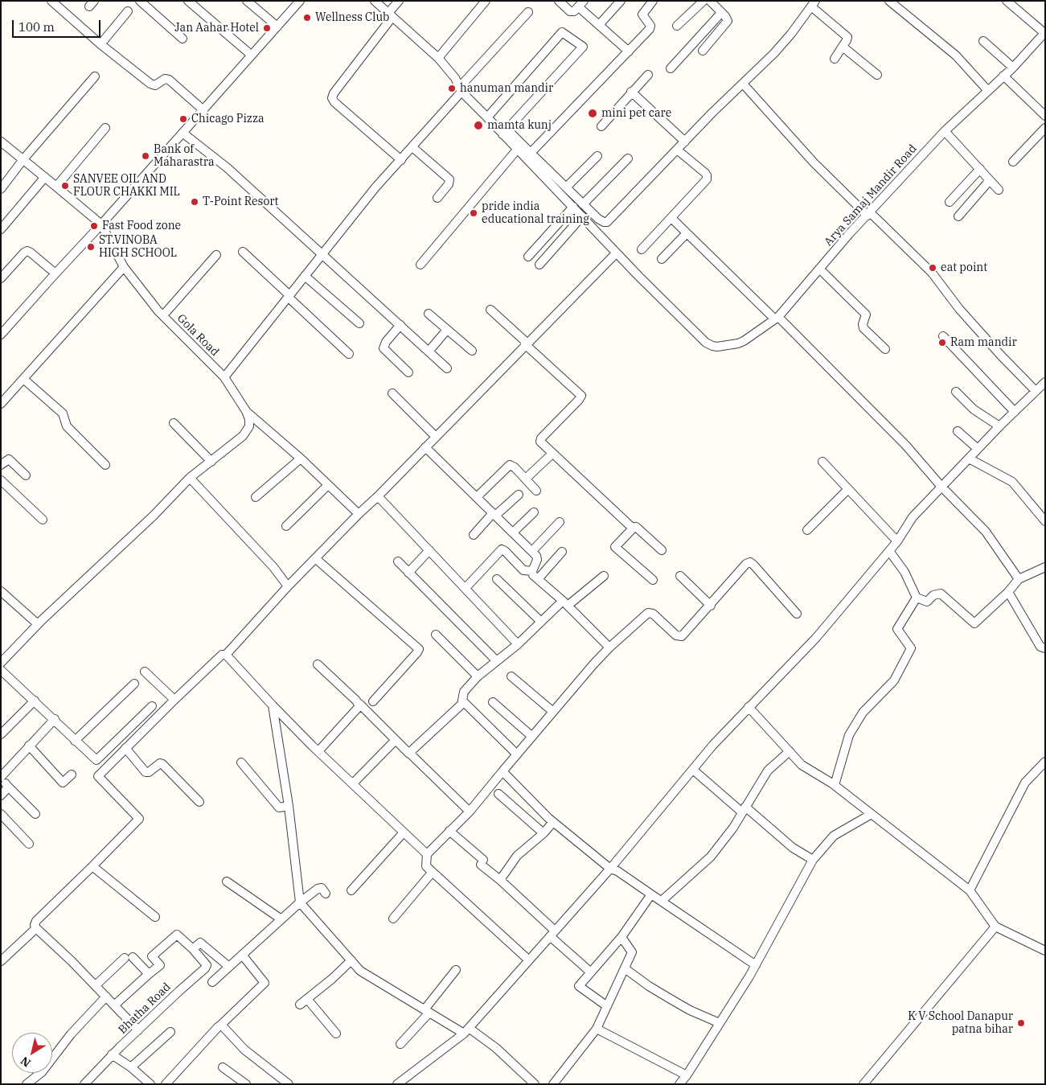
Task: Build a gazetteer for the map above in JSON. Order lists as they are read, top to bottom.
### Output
{
  "streets": {
    "street": ["Arya Samaj Mandir Road", "Gola Road", "Bhatha Road"]
  },
  "places": [
    "Wellness Club",
    "Jan Aahar Hotel",
    "hanuman mandir",
    "mini pet care",
    "Chicago Pizza",
    "mamta kunj",
    "Bank of Maharastra",
    "SANVEE OIL AND FLOUR CHAKKI MIL",
    "T-Point Resort",
    "pride india educational training",
    "Fast Food zone",
    "ST.VINOBA HIGH SCHOOL",
    "eat point",
    "Ram mandir",
    "K V School Danapur patna bihar"
  ],
  "scale_bar": "100 m",
  "north": "bottom left"
}
